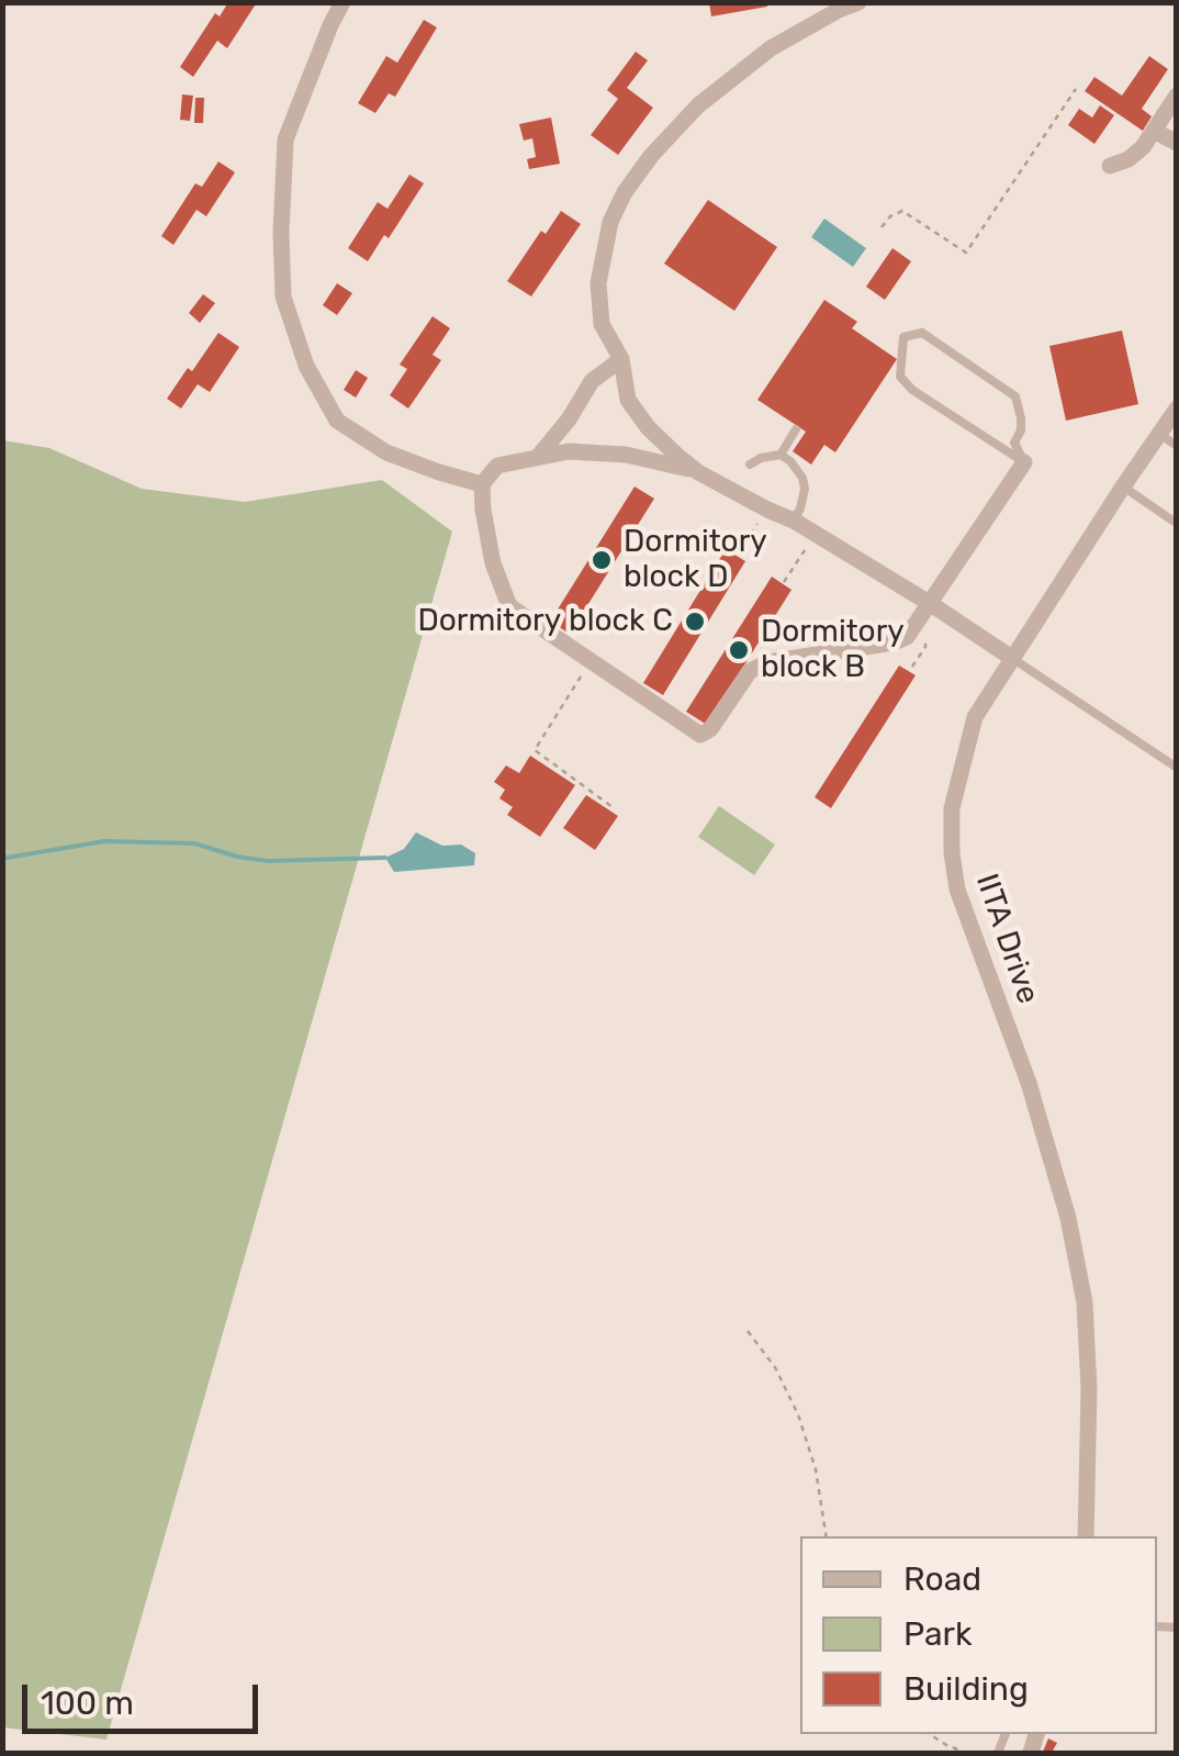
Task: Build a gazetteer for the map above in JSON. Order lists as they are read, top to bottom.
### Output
{
  "streets": {
    "street": ["IITA Drive"]
  },
  "places": ["Dormitory block D", "Dormitory block C", "Dormitory block B"],
  "legend": ["Road", "Park", "Building"],
  "scale_bar": "100 m"
}
